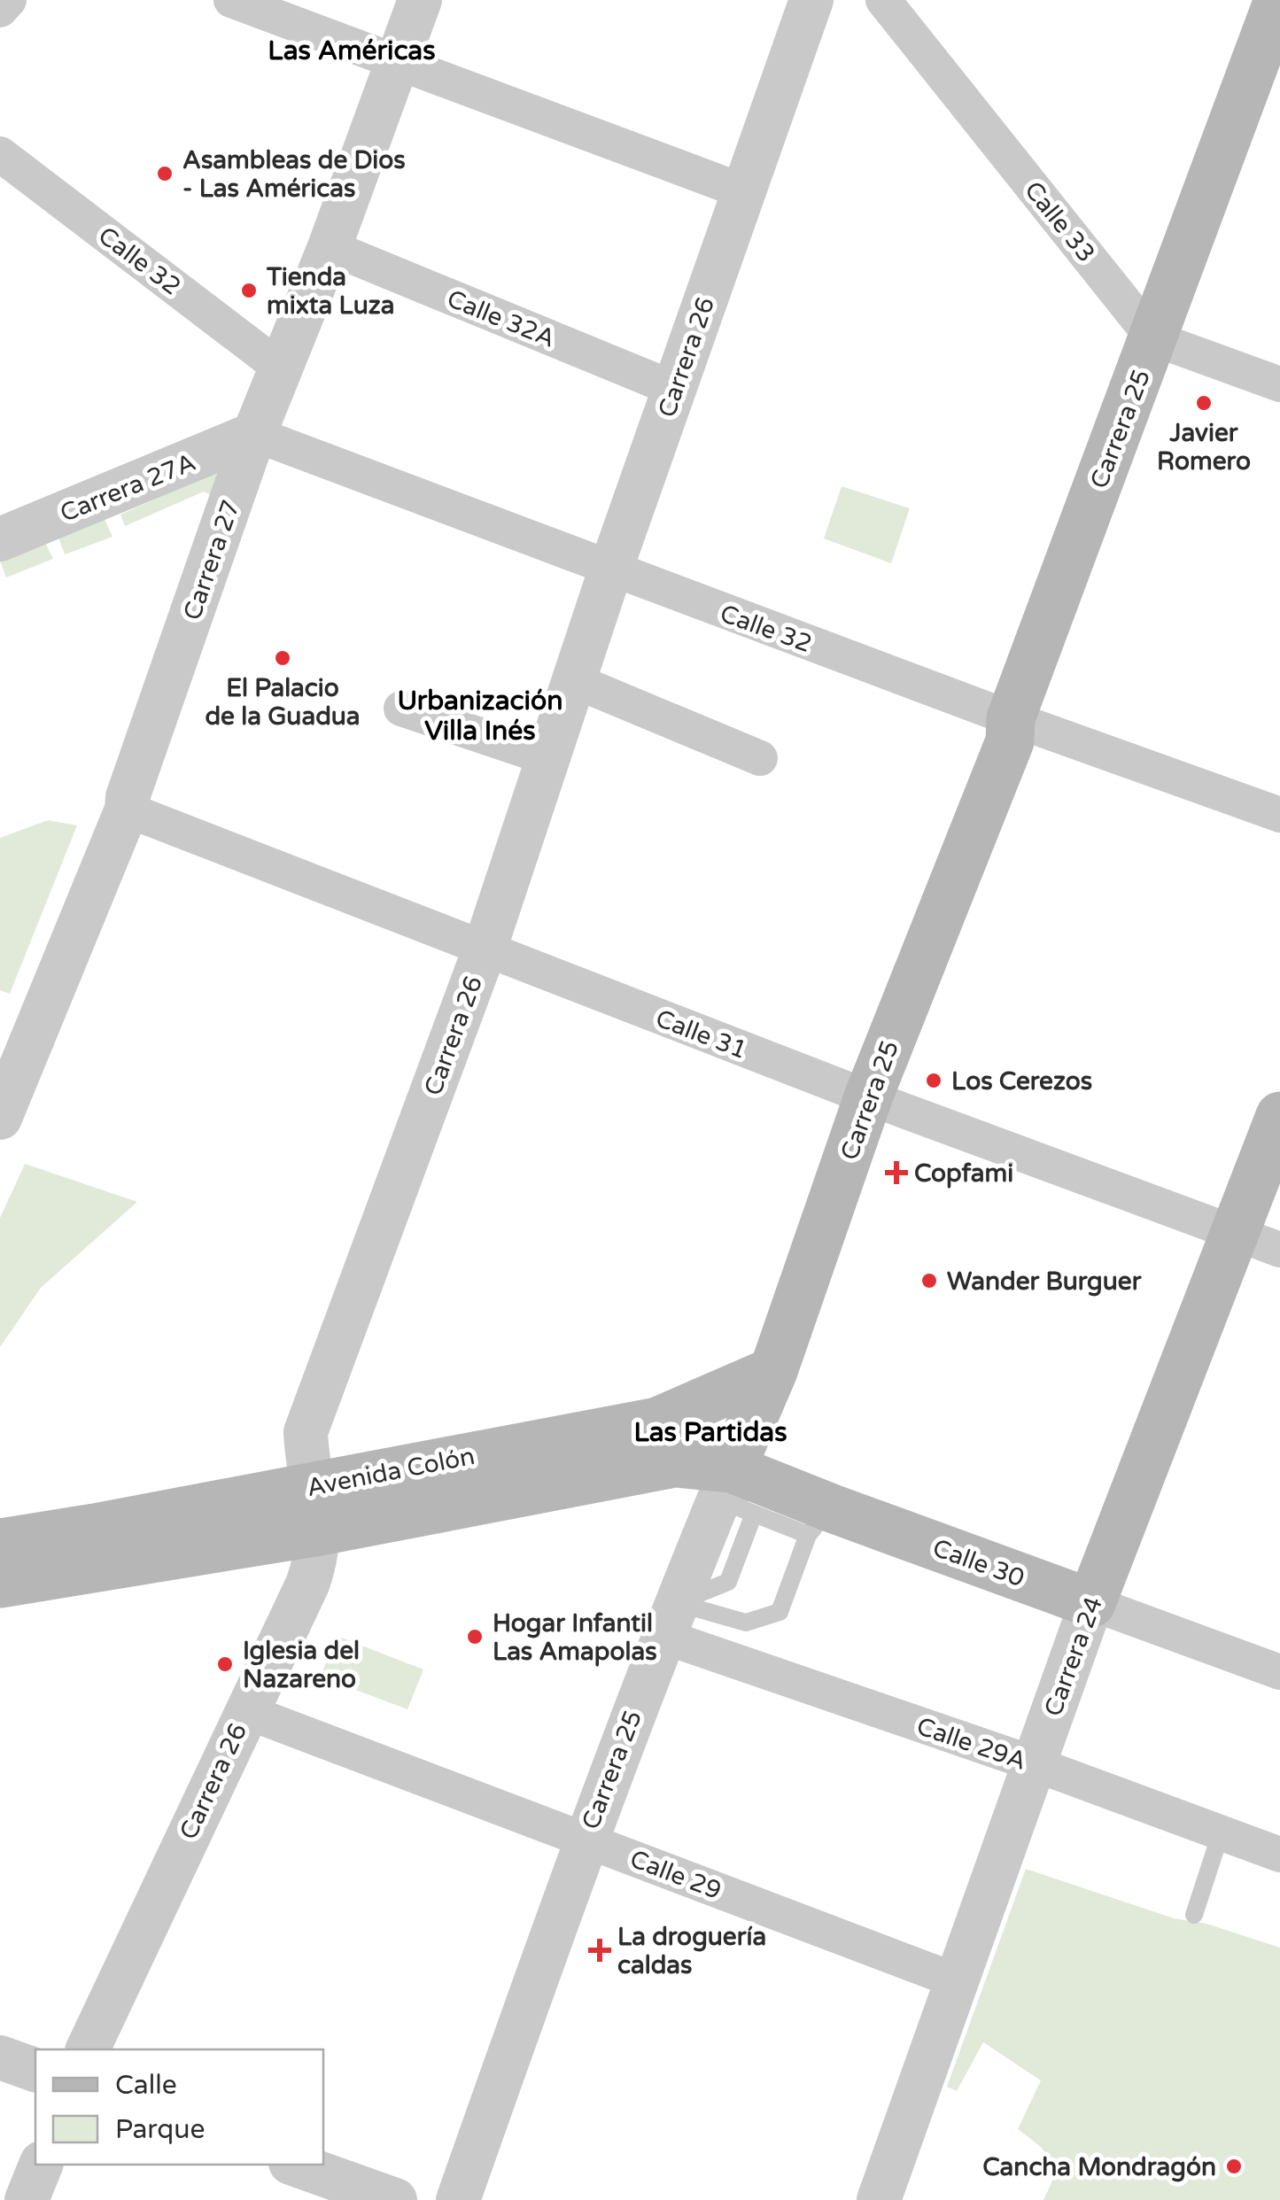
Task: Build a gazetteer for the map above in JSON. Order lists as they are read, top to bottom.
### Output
{
  "streets": {
    "main road": [
      "Carrera 25",
      "Avenida Colón",
      "Calle 30",
      "Carrera 24"
    ],
    "street": [
      "Calle 33",
      "Calle 32",
      "Calle 32A",
      "Carrera 26",
      "Carrera 27A",
      "Carrera 27",
      "Calle 31",
      "Calle 29A",
      "Calle 29"
    ]
  },
  "crossings": [
    ["Calle 33", "Carrera 25"],
    ["Calle 32", "Carrera 26"],
    ["Calle 32", "Carrera 25"],
    ["Calle 32", "Carrera 27A"],
    ["Calle 32", "Carrera 27"],
    ["Calle 32A", "Carrera 26"],
    ["Calle 32A", "Carrera 27"],
    ["Carrera 26", "Calle 31"],
    ["Carrera 26", "Avenida Colón"],
    ["Carrera 26", "Calle 29"],
    ["Carrera 25", "Calle 31"],
    ["Carrera 25", "Avenida Colón"],
    ["Carrera 25", "Calle 30"],
    ["Carrera 25", "Calle 29A"],
    ["Carrera 25", "Calle 29"],
    ["Carrera 27A", "Carrera 27"],
    ["Carrera 27", "Calle 31"],
    ["Calle 31", "Carrera 24"],
    ["Avenida Colón", "Calle 30"],
    ["Calle 30", "Carrera 24"],
    ["Carrera 24", "Calle 29A"],
    ["Carrera 24", "Calle 29"]
  ],
  "districts": ["Las Américas", "Urbanización Villa Inés", "Las Partidas"],
  "places": {
    "other": [
      "Asambleas de Dios - Las Américas",
      "Tienda mixta Luza",
      "Javier Romero",
      "El Palacio de la Guadua",
      "Los Cerezos",
      "Wander Burguer",
      "Hogar Infantil Las Amapolas",
      "Iglesia del Nazareno",
      "Cancha Mondragón"
    ],
    "health": ["Copfami", "La droguería caldas"]
  },
  "legend": ["Calle", "Parque"]
}
